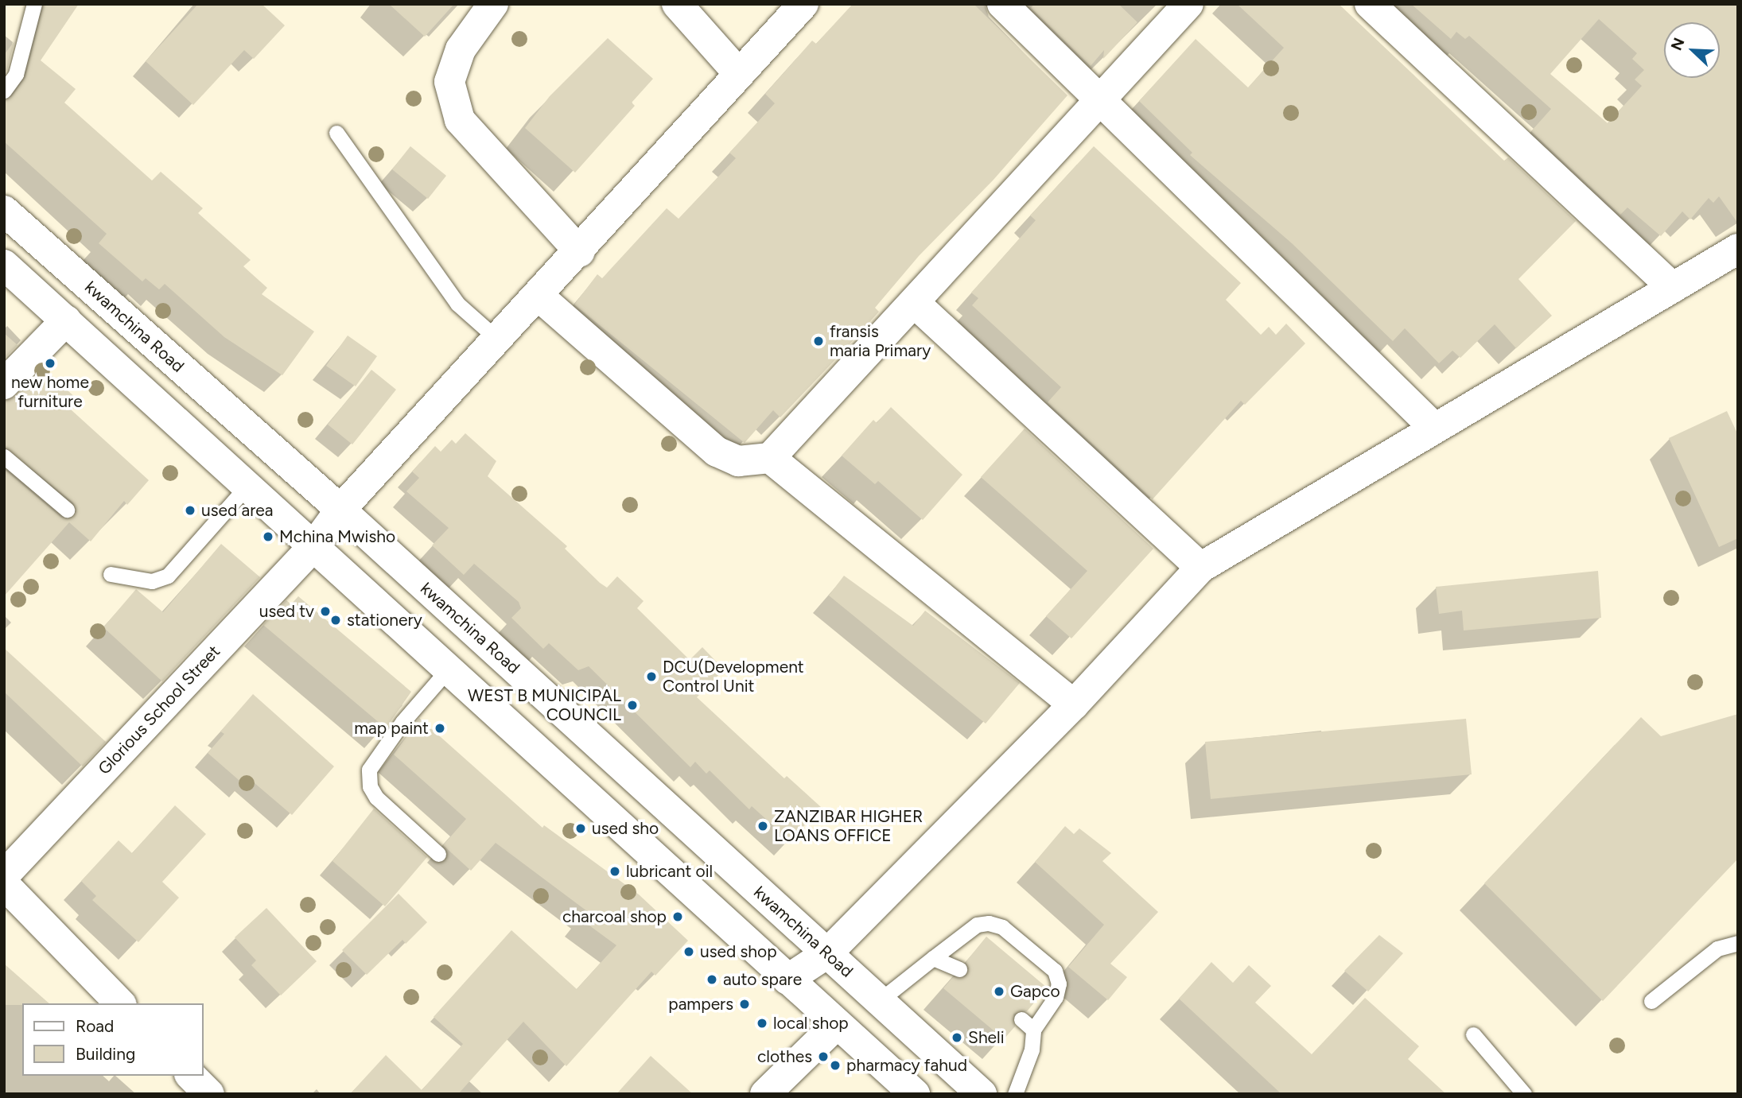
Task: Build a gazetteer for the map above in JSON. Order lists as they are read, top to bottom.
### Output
{
  "streets": {
    "street": ["kwamchina Road", "Glorious School Street"]
  },
  "crossings": [
    ["kwamchina Road", "Glorious School Street"]
  ],
  "places": [
    "fransis maria Primary",
    "new home furniture",
    "used area",
    "Mchina Mwisho",
    "used tv",
    "stationery",
    "DCU(Development Control Unit",
    "WEST B MUNICIPAL COUNCIL",
    "map paint",
    "ZANZIBAR HIGHER LOANS OFFICE",
    "used sho",
    "lubricant oil",
    "charcoal shop",
    "used shop",
    "auto spare",
    "Gapco",
    "pampers",
    "local shop",
    "Sheli",
    "clothes",
    "pharmacy fahud"
  ],
  "legend": ["Road", "Building"],
  "north": "top left"
}
